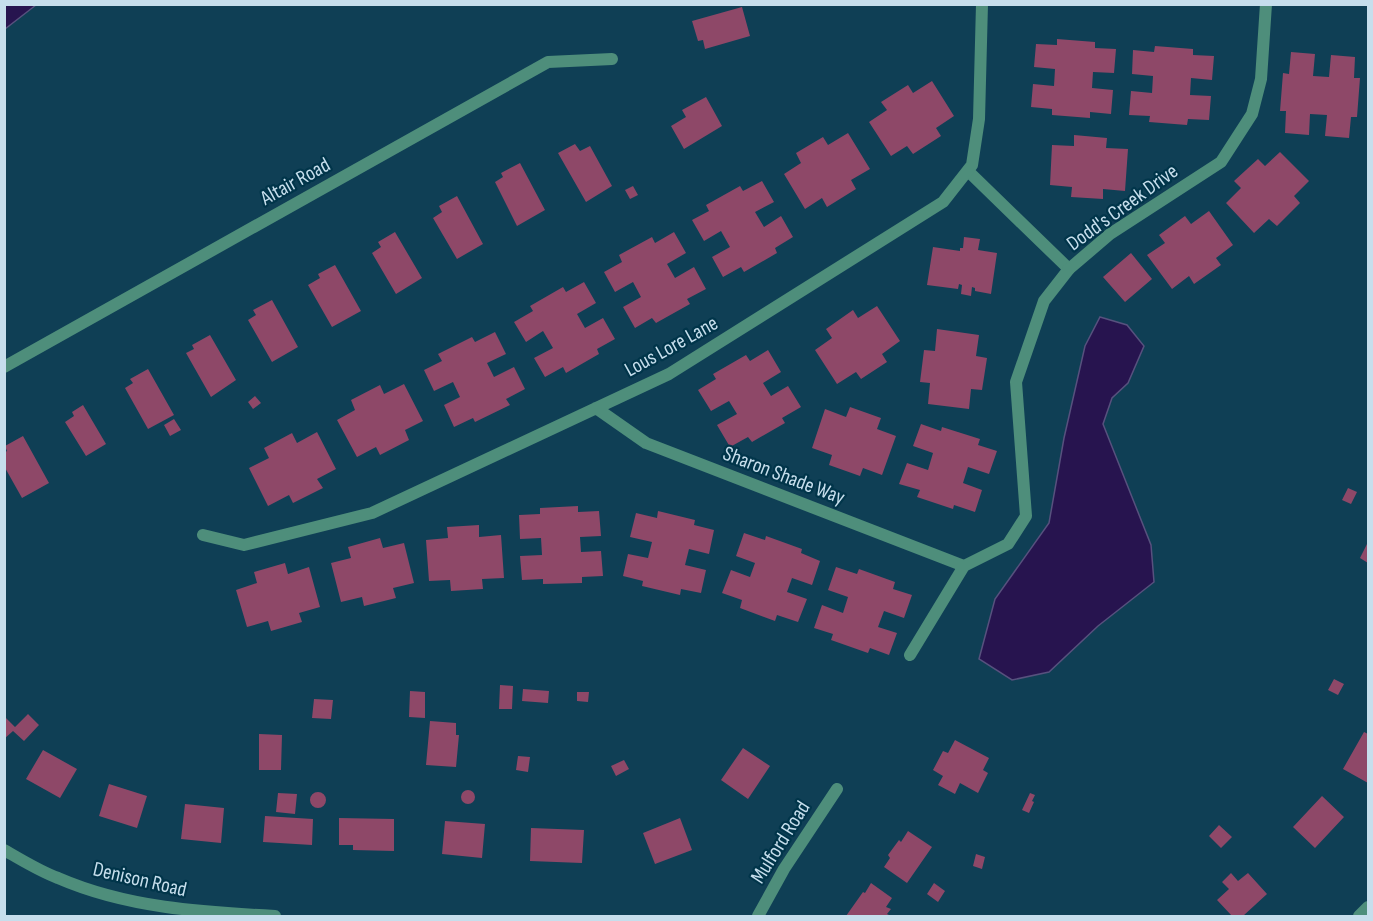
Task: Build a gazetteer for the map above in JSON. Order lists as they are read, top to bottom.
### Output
{
  "streets": {
    "street": [
      "Altair Road",
      "Dodd's Creek Drive",
      "Lous Lore Lane",
      "Sharon Shade Way",
      "Mulford Road",
      "Denison Road"
    ]
  },
  "crossings": [
    ["Dodd's Creek Drive", "Sharon Shade Way"],
    ["Lous Lore Lane", "Sharon Shade Way"]
  ]
}
